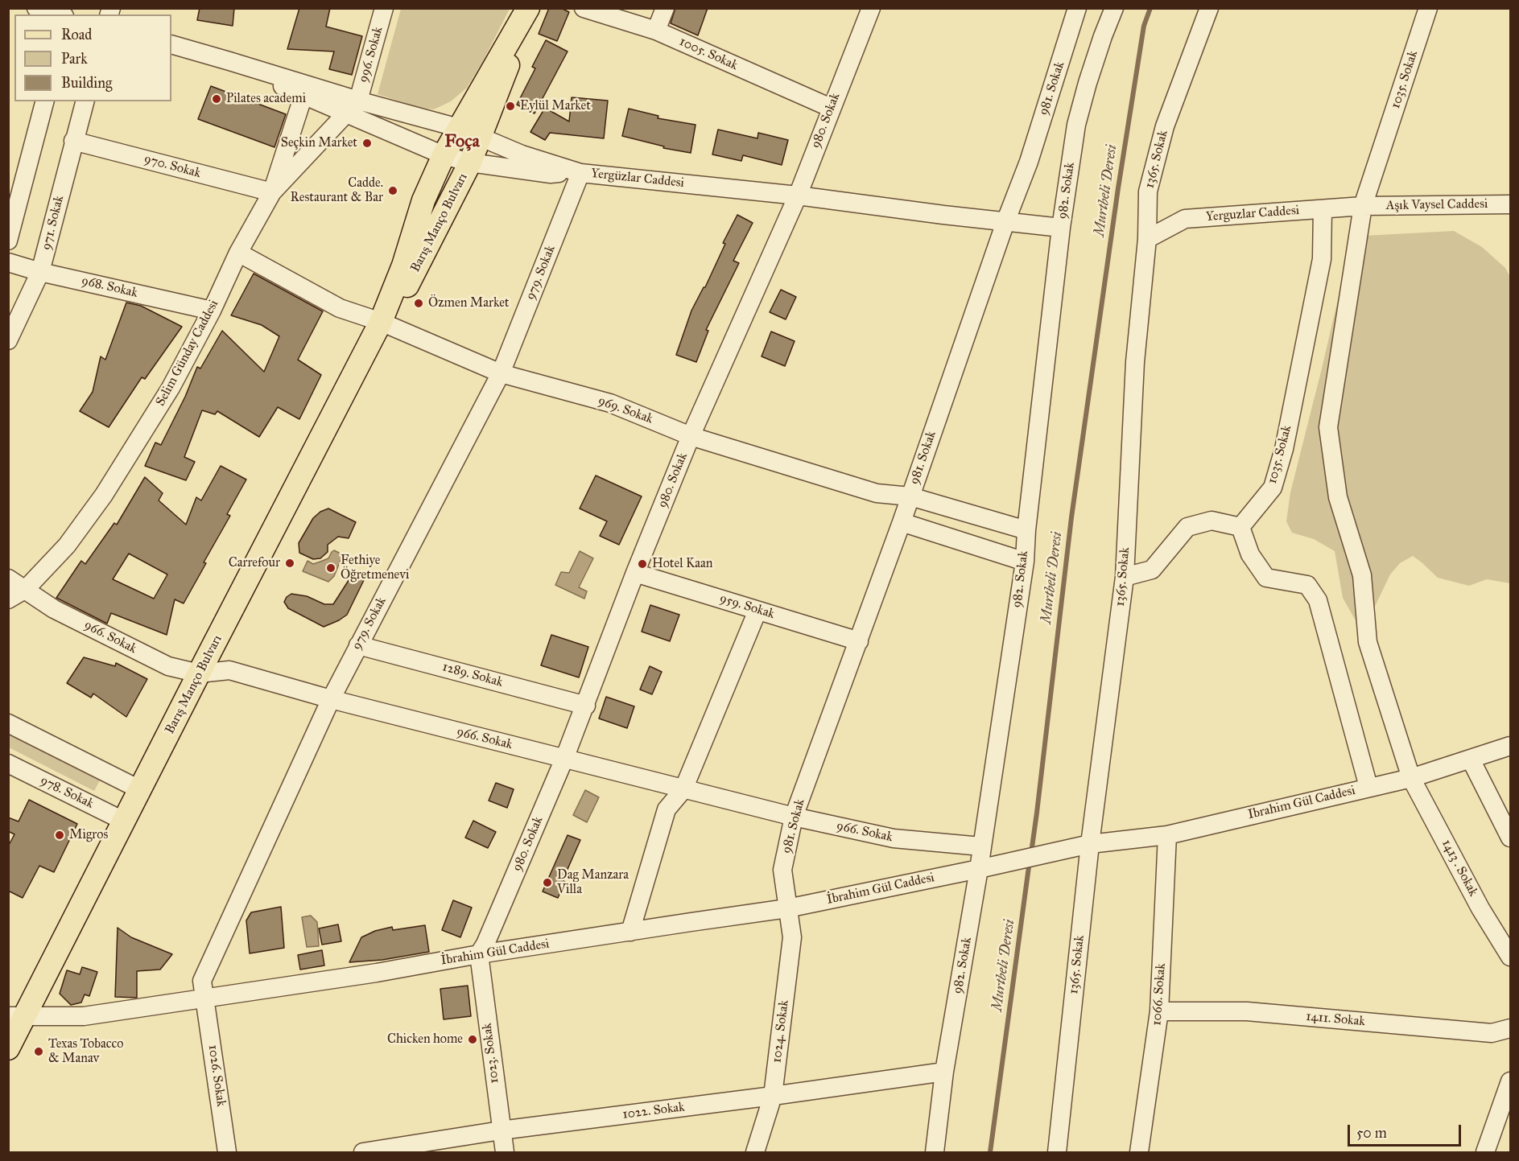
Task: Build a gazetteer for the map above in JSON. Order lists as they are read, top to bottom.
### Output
{
  "streets": {
    "main road": ["Barış Manço Bulvarı"],
    "street": [
      "1005. Sokak",
      "996. Sokak",
      "1035. Sokak",
      "981. Sokak",
      "980. Sokak",
      "1365. Sokak",
      "970. Sokak",
      "Yergüzlar Caddesi",
      "982. Sokak",
      "Aşık Vaysel Caddesi",
      "Yerguzlar Caddesi",
      "971. Sokak",
      "979. Sokak",
      "968. Sokak",
      "Selim Günday Caddesi",
      "969. Sokak",
      "959. Sokak",
      "966. Sokak",
      "1289. Sokak",
      "978. Sokak",
      "Ibrahim Gül Caddesi",
      "1413 . Sokak",
      "İbrahim Gül Caddesi",
      "1066. Sokak",
      "1411. Sokak",
      "1024. Sokak",
      "1023. Sokak",
      "1026. Sokak",
      "1022. Sokak"
    ]
  },
  "crossings": [
    ["1005. Sokak", "980. Sokak"],
    ["996. Sokak", "Yergüzlar Caddesi"],
    ["996. Sokak", "Selim Günday Caddesi"],
    ["1035. Sokak", "Aşık Vaysel Caddesi"],
    ["1035. Sokak", "Yerguzlar Caddesi"],
    ["1035. Sokak", "Ibrahim Gül Caddesi"],
    ["1035. Sokak", "1413 . Sokak"],
    ["981. Sokak", "Yergüzlar Caddesi"],
    ["981. Sokak", "969. Sokak"],
    ["981. Sokak", "959. Sokak"],
    ["981. Sokak", "966. Sokak"],
    ["981. Sokak", "İbrahim Gül Caddesi"],
    ["981. Sokak", "1024. Sokak"],
    ["980. Sokak", "Yergüzlar Caddesi"],
    ["980. Sokak", "969. Sokak"],
    ["980. Sokak", "959. Sokak"],
    ["980. Sokak", "966. Sokak"],
    ["980. Sokak", "1289. Sokak"],
    ["980. Sokak", "İbrahim Gül Caddesi"],
    ["980. Sokak", "1023. Sokak"],
    ["1365. Sokak", "Yerguzlar Caddesi"],
    ["1365. Sokak", "Ibrahim Gül Caddesi"],
    ["1365. Sokak", "İbrahim Gül Caddesi"],
    ["970. Sokak", "971. Sokak"],
    ["970. Sokak", "Selim Günday Caddesi"],
    ["Yergüzlar Caddesi", "982. Sokak"],
    ["Yergüzlar Caddesi", "Barış Manço Bulvarı"],
    ["Yergüzlar Caddesi", "979. Sokak"],
    ["Yergüzlar Caddesi", "Selim Günday Caddesi"],
    ["982. Sokak", "969. Sokak"],
    ["982. Sokak", "966. Sokak"],
    ["982. Sokak", "İbrahim Gül Caddesi"],
    ["982. Sokak", "1022. Sokak"],
    ["Aşık Vaysel Caddesi", "Yerguzlar Caddesi"],
    ["971. Sokak", "968. Sokak"],
    ["Barış Manço Bulvarı", "969. Sokak"],
    ["Barış Manço Bulvarı", "966. Sokak"],
    ["Barış Manço Bulvarı", "978. Sokak"],
    ["Barış Manço Bulvarı", "İbrahim Gül Caddesi"],
    ["979. Sokak", "969. Sokak"],
    ["979. Sokak", "966. Sokak"],
    ["979. Sokak", "1289. Sokak"],
    ["979. Sokak", "İbrahim Gül Caddesi"],
    ["979. Sokak", "1026. Sokak"],
    ["968. Sokak", "Selim Günday Caddesi"],
    ["Selim Günday Caddesi", "969. Sokak"],
    ["Selim Günday Caddesi", "966. Sokak"],
    ["Ibrahim Gül Caddesi", "1413 . Sokak"],
    ["Ibrahim Gül Caddesi", "İbrahim Gül Caddesi"],
    ["Ibrahim Gül Caddesi", "1066. Sokak"],
    ["İbrahim Gül Caddesi", "1024. Sokak"],
    ["İbrahim Gül Caddesi", "1023. Sokak"],
    ["İbrahim Gül Caddesi", "1026. Sokak"],
    ["1066. Sokak", "1411. Sokak"],
    ["1024. Sokak", "1022. Sokak"],
    ["1023. Sokak", "1022. Sokak"]
  ],
  "districts": ["Foça"],
  "water": ["Murtbeli Deresi"],
  "places": [
    "Pilates academi",
    "Eylül Market",
    "Seçkin Market",
    "Cadde. Restaurant & Bar",
    "Özmen Market",
    "Carrefour",
    "Hotel Kaan",
    "Fethiye Öğretmenevi",
    "Migros",
    "Dag Manzara Villa",
    "Chicken home",
    "Texas Tobacco & Manav"
  ],
  "legend": ["Road", "Park", "Building"],
  "scale_bar": "50 m"
}
